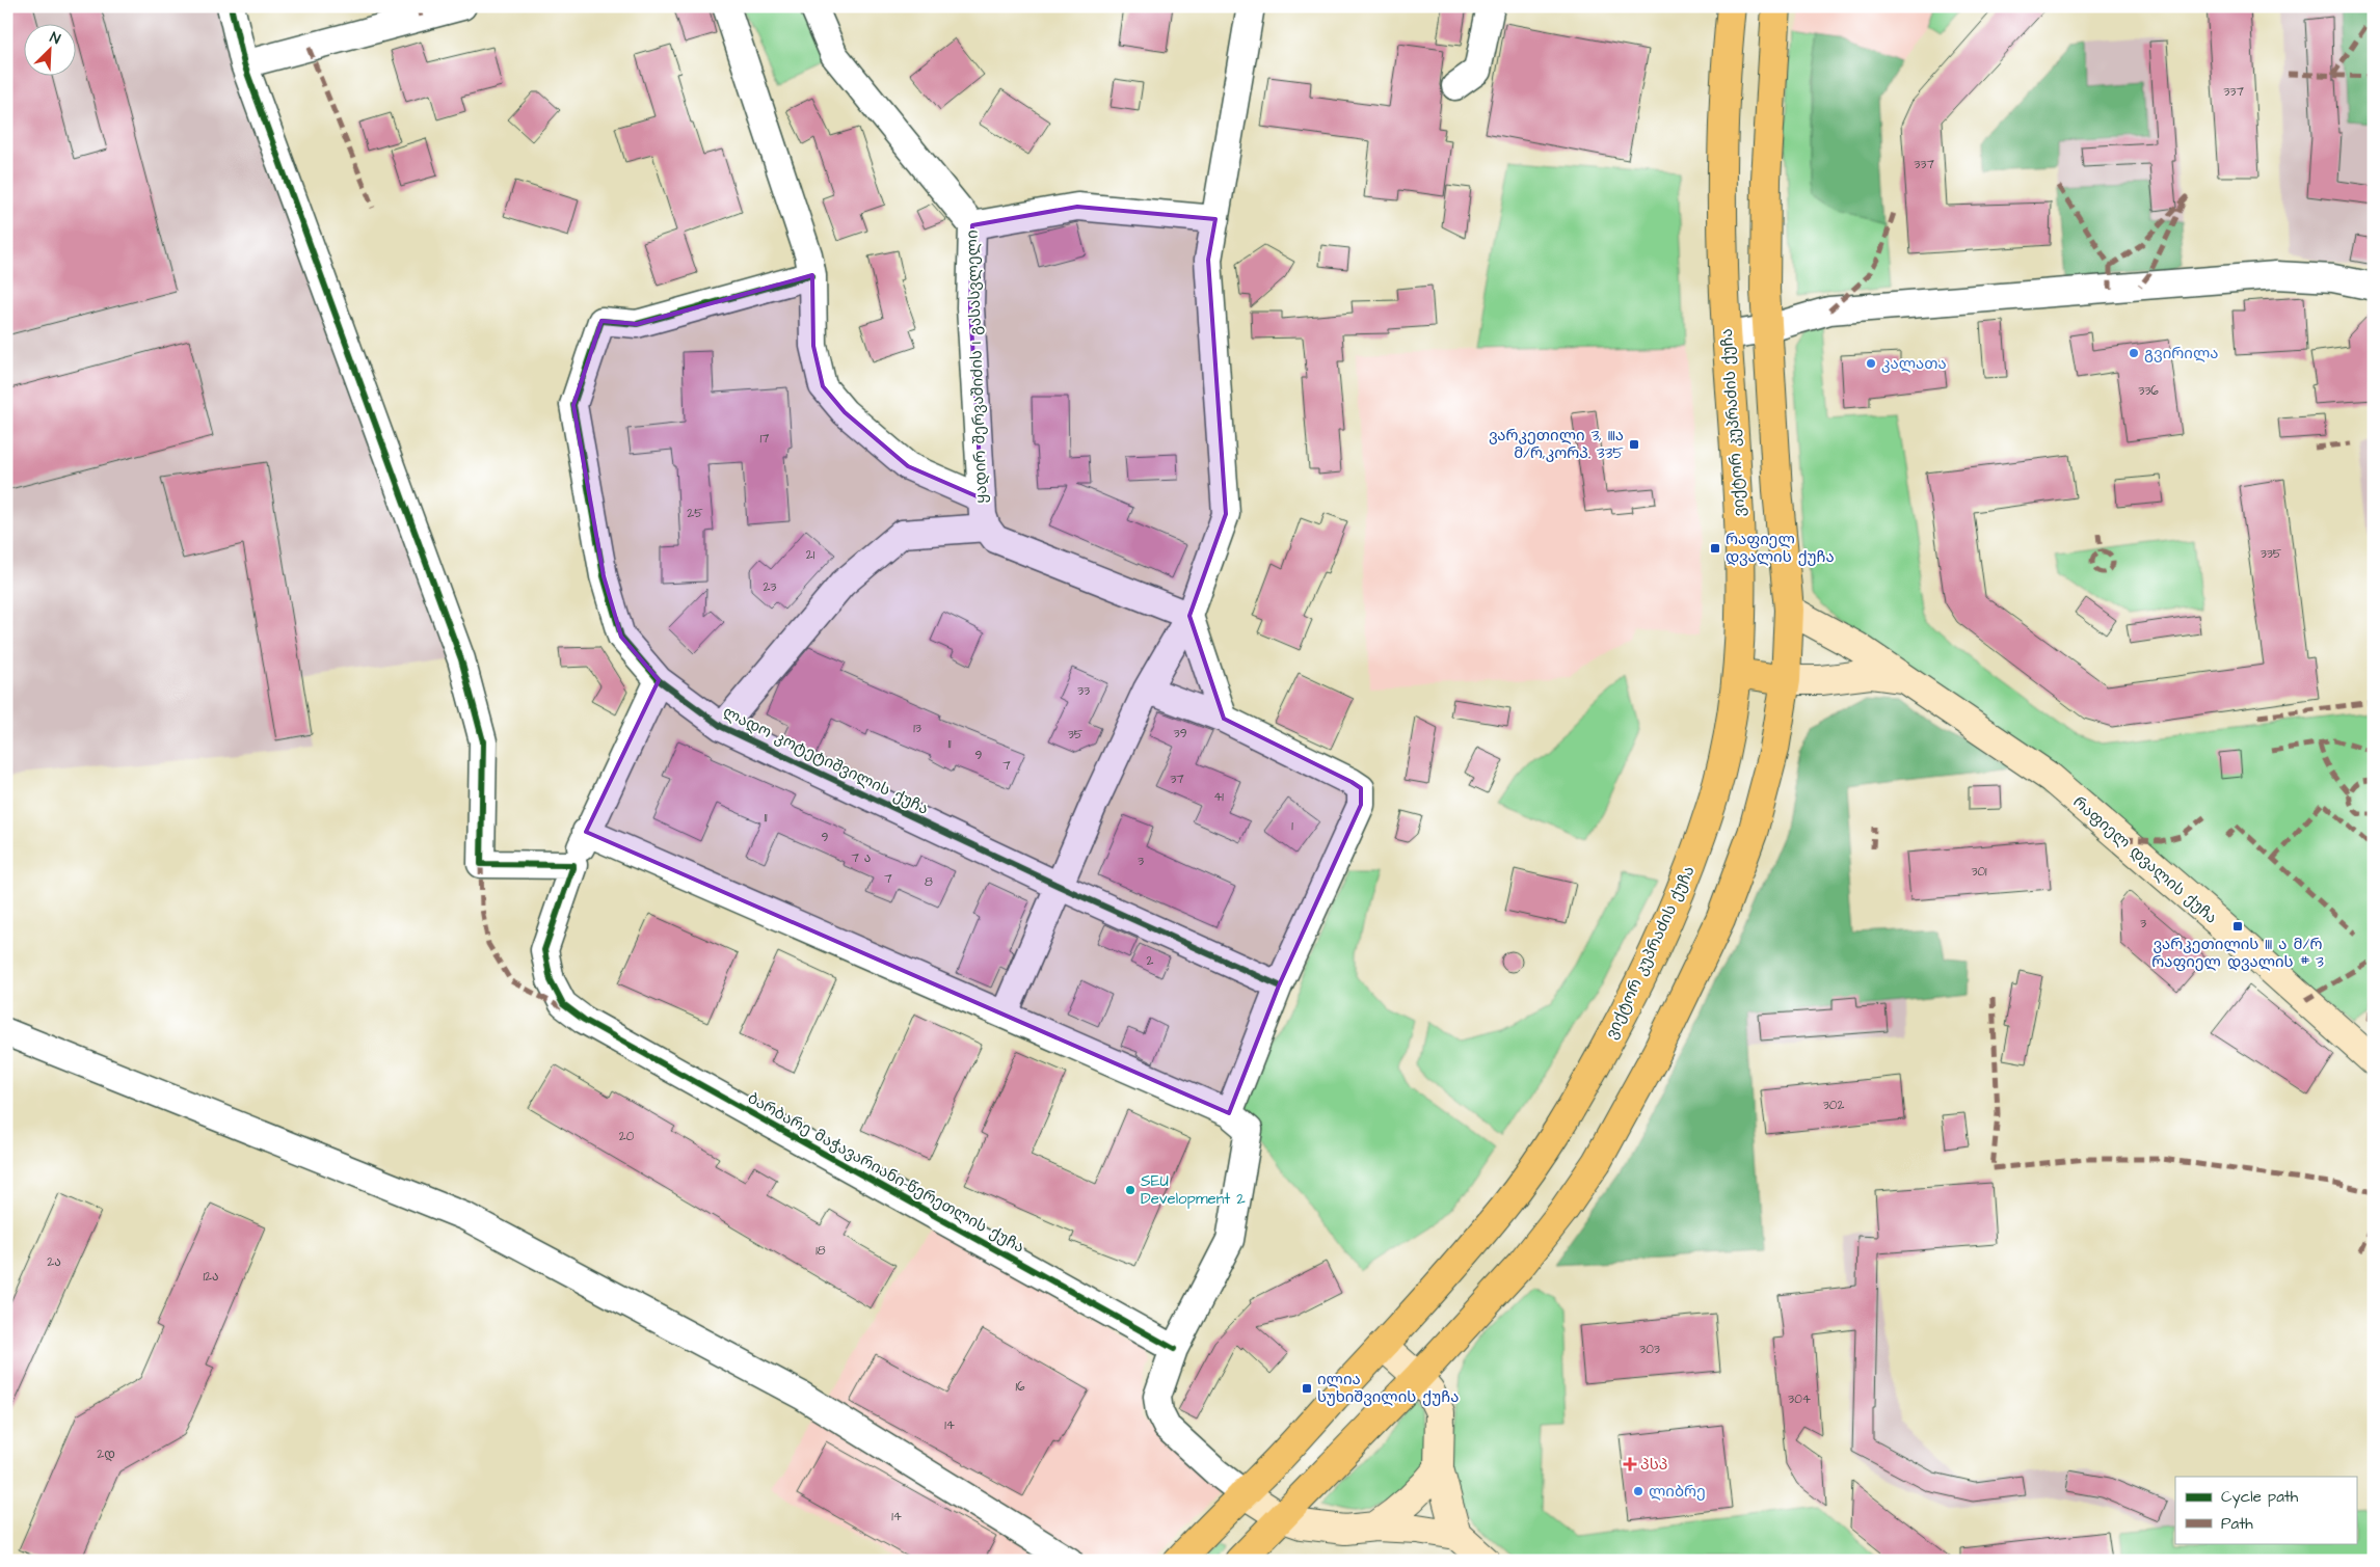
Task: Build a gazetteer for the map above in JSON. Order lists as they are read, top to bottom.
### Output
{
  "streets": {
    "main road": ["ვიქტორ კუპრაძის ქუჩა"],
    "street": [
      "ყადირ შერვაშიძის I გასასვლელი",
      "ლადო კოტეტიშვილის ქუჩა",
      "რაფიელ დვალის ქუჩა",
      "ბარბარე მაჭავარიანი-წერეთლის ქუჩა"
    ]
  },
  "crossings": [
    ["ლადო კოტეტიშვილის ქუჩა", "ბარბარე მაჭავარიანი-წერეთლის ქუჩა"]
  ],
  "places": {
    "other": [
      "გვირილა",
      "კალათა",
      "SEU Development 2",
      "ლიბრე"
    ],
    "transit": [
      "ვარკეთილი 3, IIIა მ/რ,კორპ. 335",
      "რაფიელ დვალის ქუჩა",
      "ვარკეთილის III ა მ/რ რაფიელ დვალის # 3",
      "ილია სუხიშვილის ქუჩა"
    ],
    "health": ["პსპ"]
  },
  "house_numbers": [
    "337",
    "337",
    "336",
    "17",
    "25",
    "335",
    "21",
    "23",
    "33",
    "13",
    "39",
    "35",
    "11",
    "9",
    "7",
    "37",
    "41",
    "11",
    "1",
    "9",
    "7 ა",
    "3",
    "301",
    "7",
    "8",
    "3",
    "2",
    "302",
    "20",
    "18",
    "2ა",
    "12ა",
    "303",
    "16",
    "304",
    "14",
    "2დ",
    "14"
  ],
  "legend": ["Cycle path", "Path"],
  "north": "top right"
}
